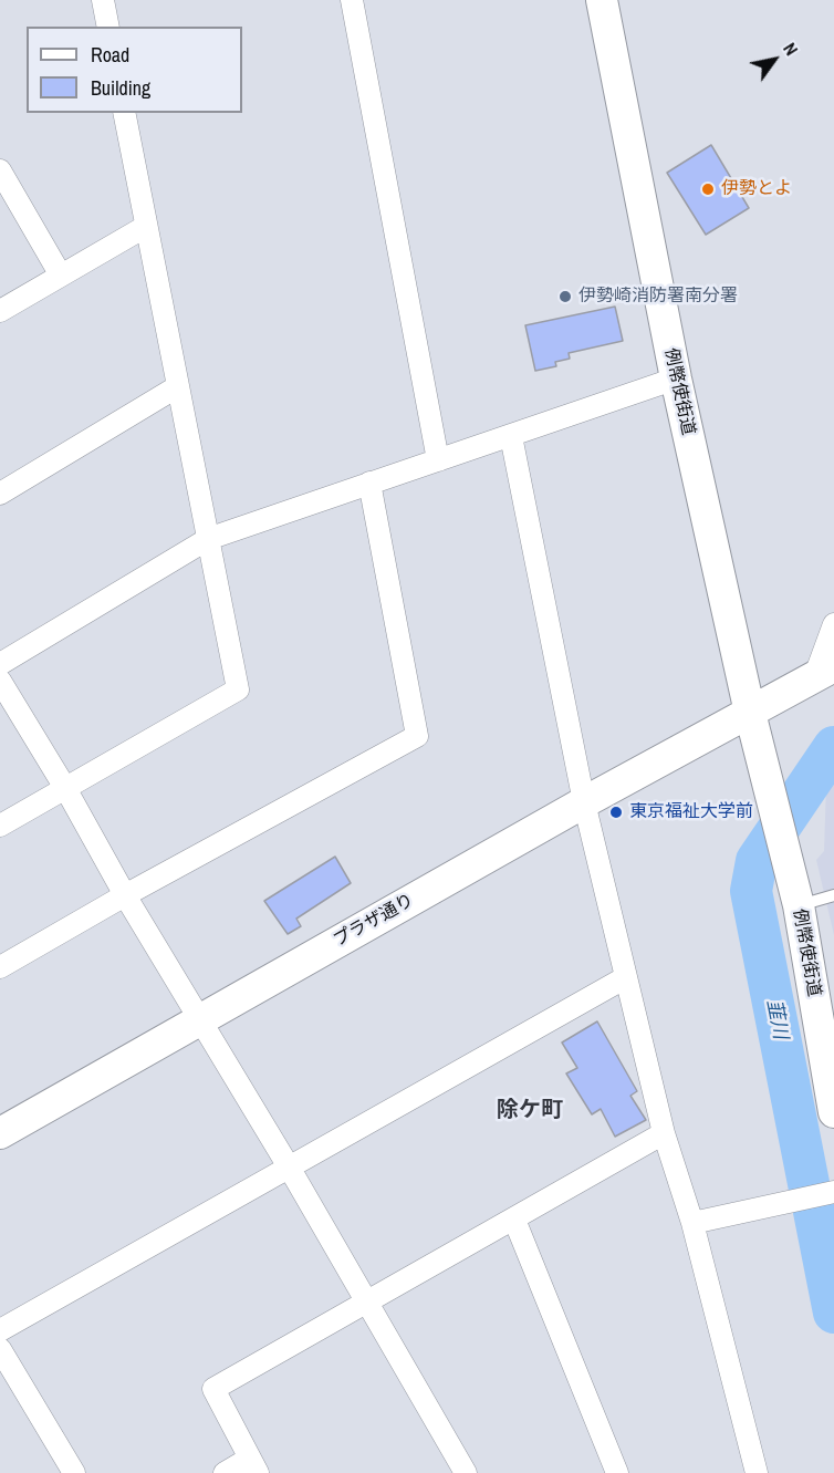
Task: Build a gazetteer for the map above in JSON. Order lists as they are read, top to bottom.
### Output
{
  "streets": {
    "main road": ["例幣使街道", "プラザ通り"]
  },
  "crossings": [
    ["例幣使街道", "プラザ通り"]
  ],
  "districts": ["除ケ町"],
  "water": ["韮川"],
  "places": ["伊勢とよ", "伊勢崎消防署南分署", "東京福祉大学前"],
  "legend": ["Road", "Building"],
  "north": "top right"
}
